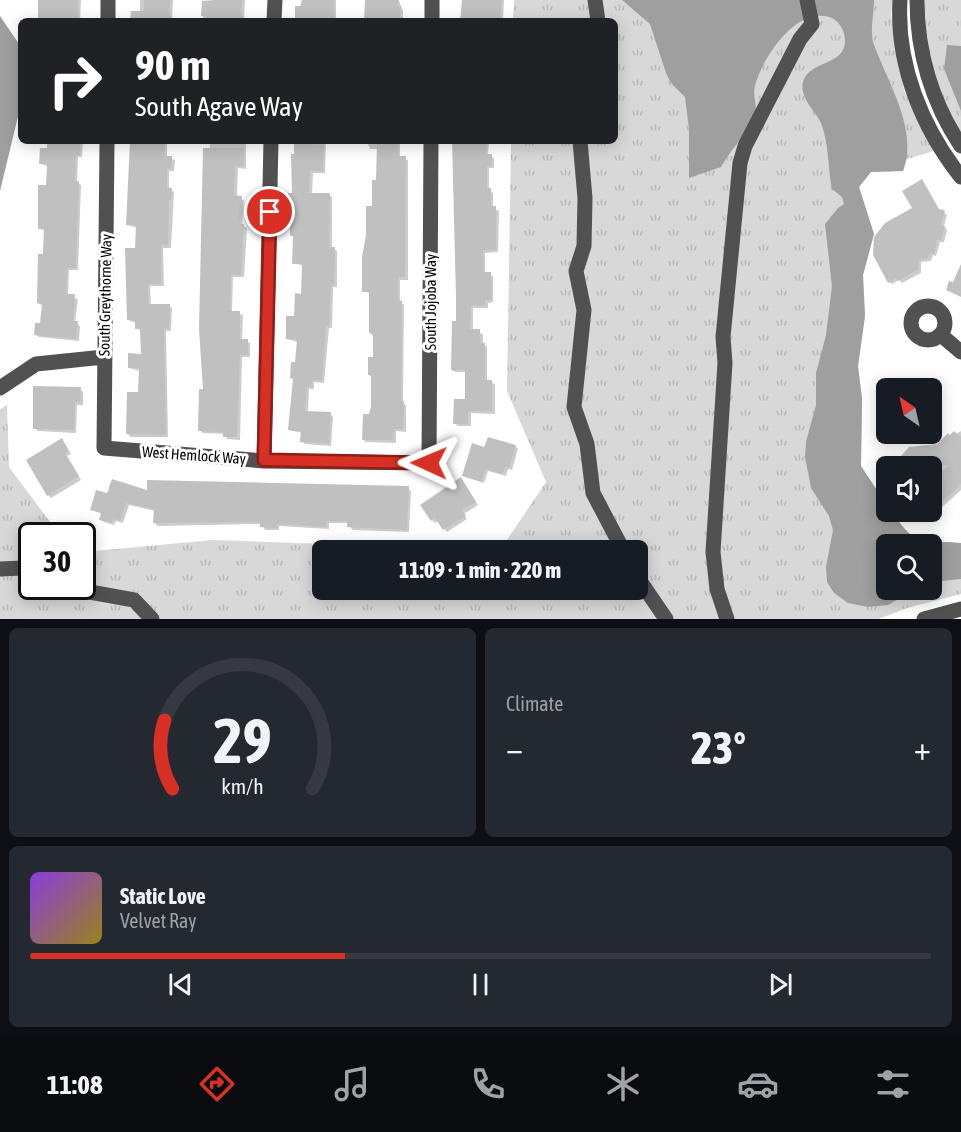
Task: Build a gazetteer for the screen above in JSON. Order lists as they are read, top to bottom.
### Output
{
  "streets": {
    "street": ["South Greythorne Way", "South Jojoba Way", "West Hemlock Way"]
  },
  "crossings": [
    ["South Greythorne Way", "West Hemlock Way"],
    ["South Jojoba Way", "West Hemlock Way"]
  ],
  "north": "top left",
  "page": {
    "turn": ["90 m", "South Agave Way"],
    "limit": "30",
    "trip": "11:09 · 1 min · 220 m",
    "tile": "Climate",
    "heat": ["−", "23°", "+"],
    "song": ["Static Love", "Velvet Ray"],
    "tabs": "11:08",
    "gauge": ["29", "km/h"]
  }
}
